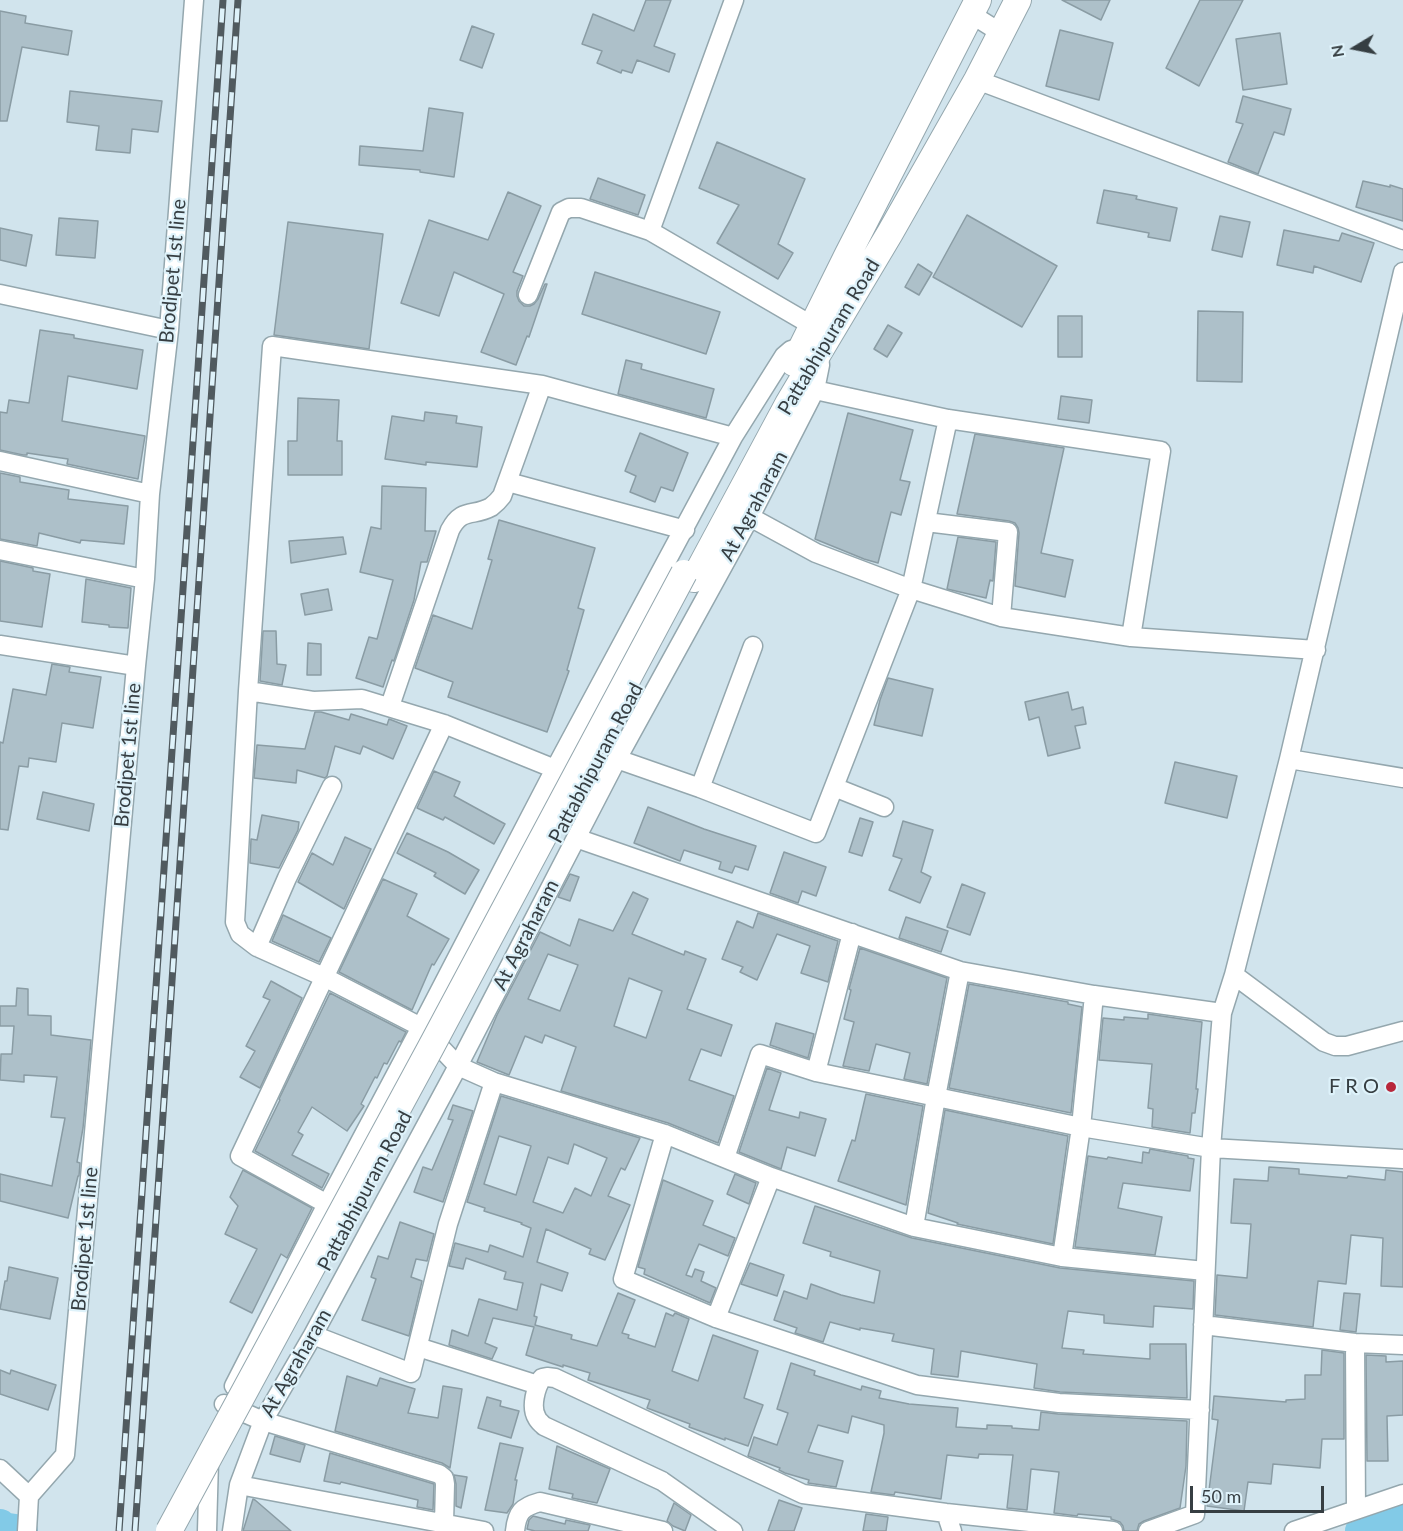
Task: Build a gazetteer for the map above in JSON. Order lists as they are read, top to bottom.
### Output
{
  "streets": {
    "street": ["Brodipet 1st line", "Pattabhipuram Road", "At Agraharam"]
  },
  "crossings": [
    ["Pattabhipuram Road", "At Agraharam"]
  ],
  "places": ["F R O"],
  "scale_bar": "50 m",
  "north": "left"
}
